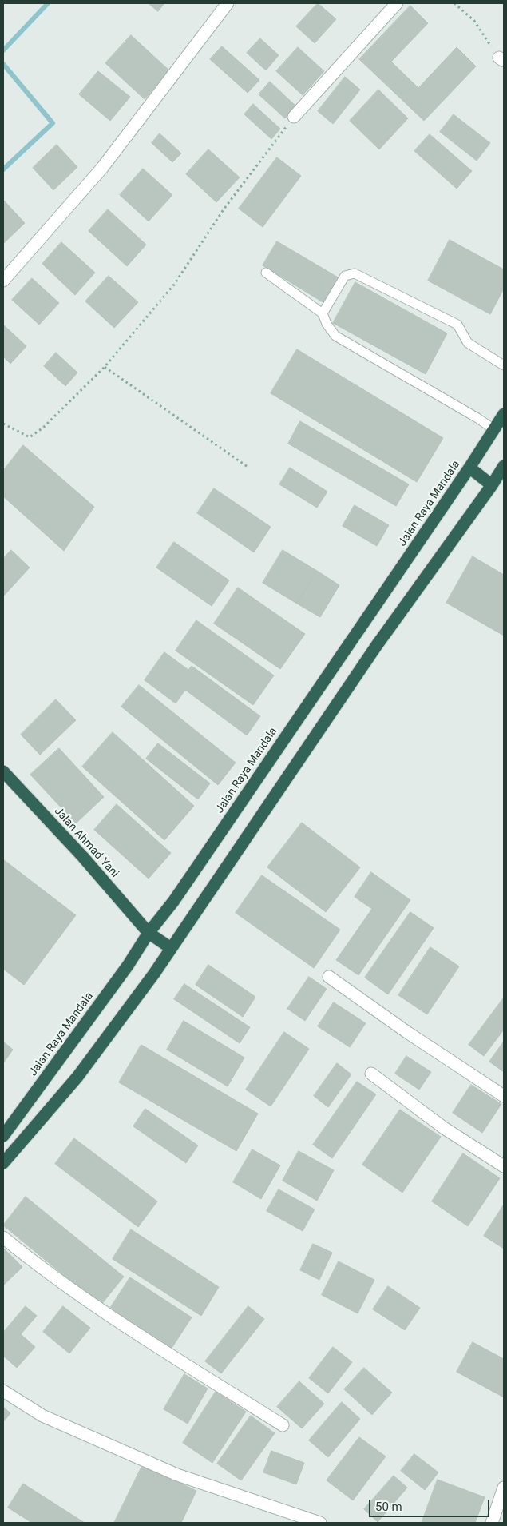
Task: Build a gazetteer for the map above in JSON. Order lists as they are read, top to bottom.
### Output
{
  "streets": {
    "highway": ["Jalan Raya Mandala", "Jalan Ahmad Yani"]
  },
  "crossings": [
    ["Jalan Raya Mandala", "Jalan Ahmad Yani"]
  ],
  "scale_bar": "50 m"
}
